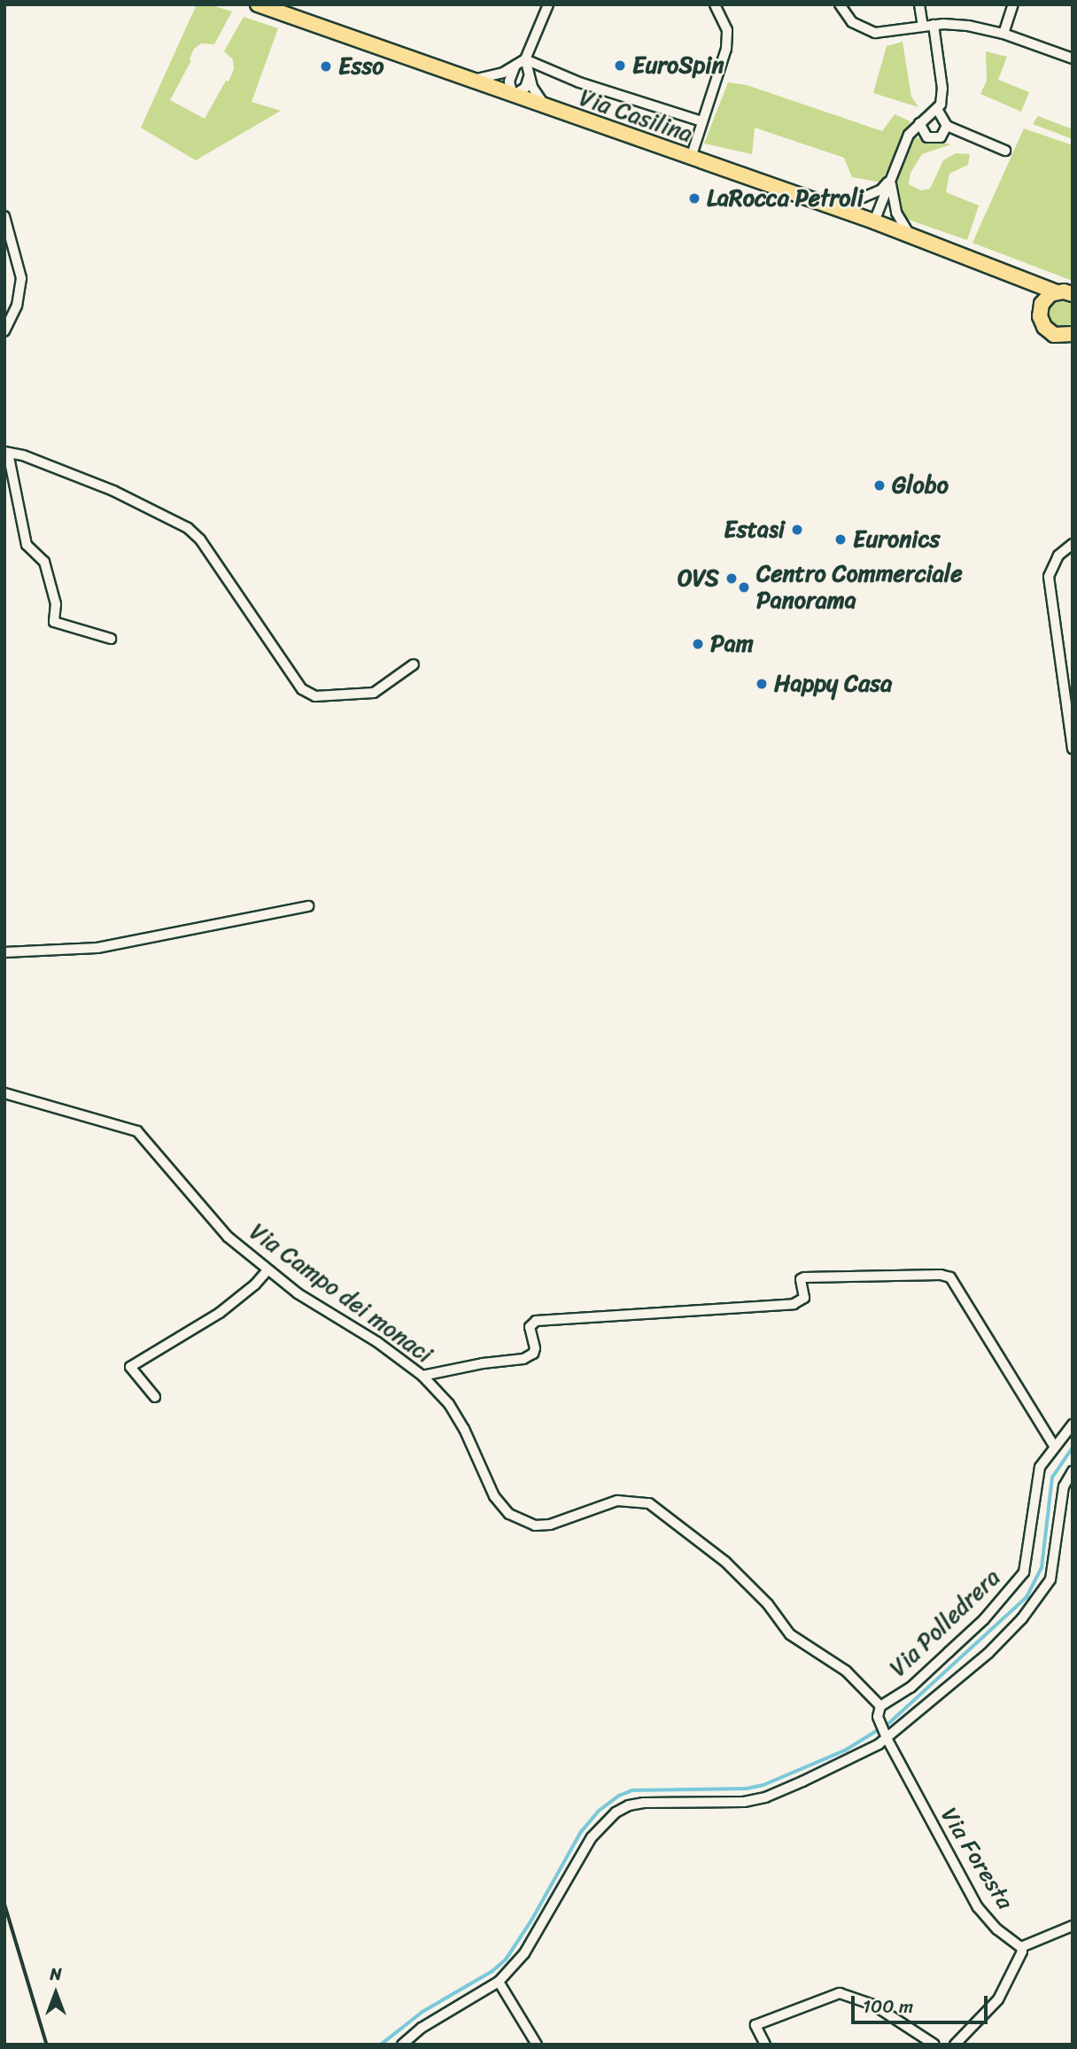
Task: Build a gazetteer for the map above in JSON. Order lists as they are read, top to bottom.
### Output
{
  "streets": {
    "main road": ["Via Casilina"],
    "street": ["Via Campo dei monaci", "Via Polledrera", "Via Foresta"]
  },
  "crossings": [
    ["Via Campo dei monaci", "Via Polledrera"],
    ["Via Campo dei monaci", "Via Foresta"],
    ["Via Polledrera", "Via Foresta"]
  ],
  "places": [
    "EuroSpin",
    "Esso",
    "LaRocca Petroli",
    "Globo",
    "Estasi",
    "Euronics",
    "OVS",
    "Centro Commerciale Panorama",
    "Pam",
    "Happy Casa"
  ],
  "scale_bar": "100 m",
  "north": "top"
}
